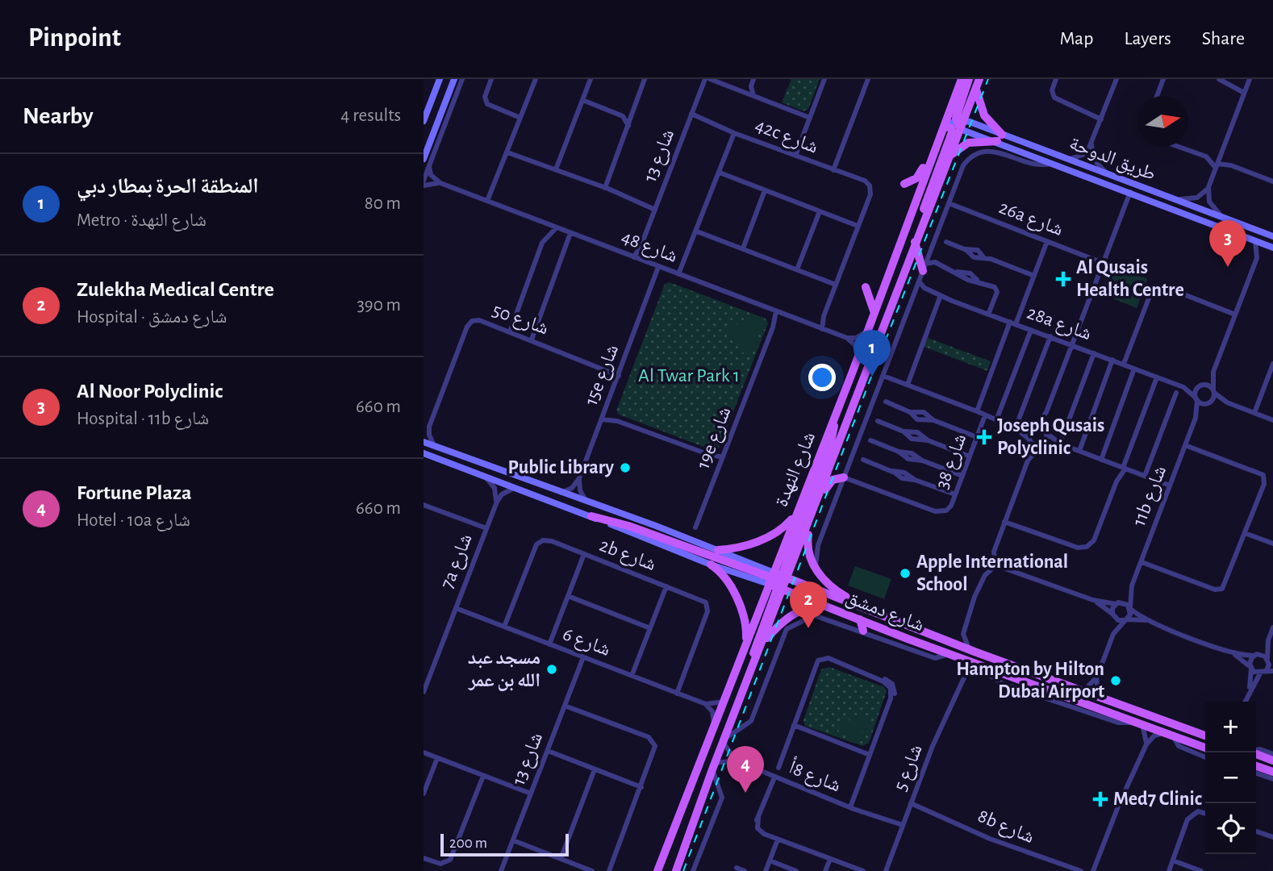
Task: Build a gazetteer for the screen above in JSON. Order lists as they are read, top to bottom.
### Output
{
  "streets": {
    "main road": ["طريق الدوحة", "شارع النهدة", "شارع دمشق"],
    "street": [
      "42c شارع",
      "شارع 13",
      "26a شارع",
      "شارع 48",
      "شارع 50",
      "28a شارع",
      "15e شارع",
      "19e شارع",
      "شارع 38",
      "11b شارع",
      "2b شارع",
      "7a شارع",
      "شارع 6",
      "شارع 5",
      "شارع 8أ",
      "8b شارع"
    ]
  },
  "crossings": [
    ["42c شارع", "شارع 13"],
    ["شارع 13", "شارع 48"],
    ["شارع 13", "شارع 6"],
    ["طريق الدوحة", "شارع النهدة"],
    ["شارع 48", "15e شارع"],
    ["شارع 48", "19e شارع"],
    ["شارع 50", "15e شارع"],
    ["28a شارع", "11b شارع"],
    ["شارع النهدة", "شارع دمشق"],
    ["شارع النهدة", "شارع 6"],
    ["2b شارع", "شارع 6"],
    ["7a شارع", "شارع دمشق"],
    ["7a شارع", "شارع 6"],
    ["شارع 5", "شارع 8أ"],
    ["شارع 5", "8b شارع"]
  ],
  "parks": ["Al Twar Park 1"],
  "places": {
    "health": ["Al Qusais Health Centre", "Joseph Qusais Polyclinic", "Med7 Clinic"],
    "other": [
      "Public Library",
      "Apple International School",
      "مسجد عبد الله بن عمر",
      "Hampton by Hilton Dubai Airport"
    ]
  },
  "scale_bar": "200 m",
  "north": "right",
  "page": {
    "header": "Pinpoint",
    "nav": ["Map", "Layers", "Share"],
    "heading": ["Nearby", "4 results"],
    "list": [
      {
        "mark": "1",
        "name": "المنطقة الحرة بمطار دبي",
        "note": "Metro · شارع النهدة",
        "value": "80 m"
      },
      {
        "mark": "2",
        "name": "Zulekha Medical Centre",
        "note": "Hospital · شارع دمشق",
        "value": "390 m"
      },
      {
        "mark": "3",
        "name": "Al Noor Polyclinic",
        "note": "Hospital · 11b شارع",
        "value": "660 m"
      },
      {
        "mark": "4",
        "name": "Fortune Plaza",
        "note": "Hotel · 10a شارع",
        "value": "660 m"
      }
    ],
    "pins": [
      "3",
      "1",
      "2",
      "4"
    ],
    "map_buttons": ["+", "−"],
    "scale": "200 m"
  }
}
